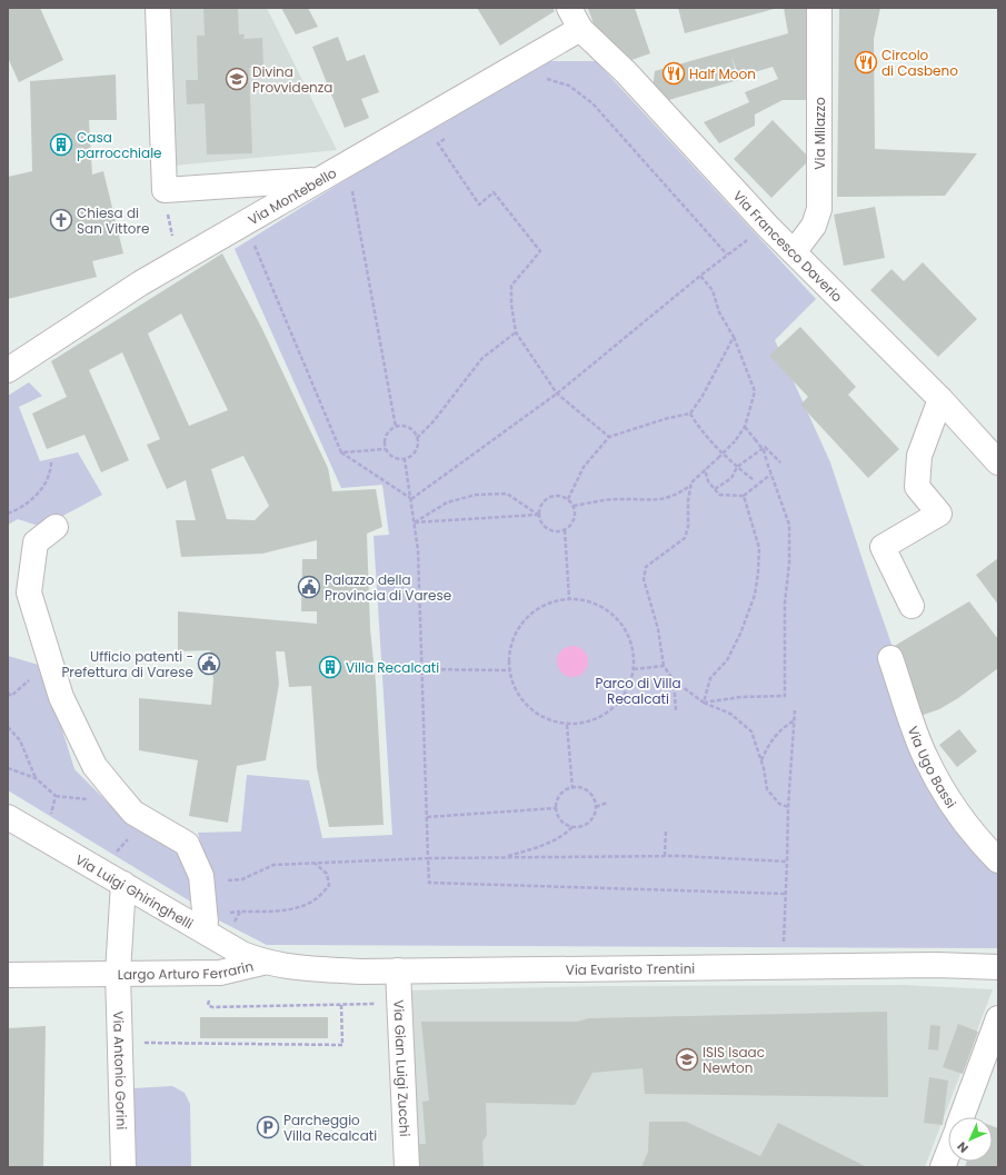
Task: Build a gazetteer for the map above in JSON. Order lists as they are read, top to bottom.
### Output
{
  "streets": {
    "street": [
      "Via Milazzo",
      "Via Montebello",
      "Via Francesco Daverio",
      "Via Ugo Bassi",
      "Via Luigi Ghiringhelli",
      "Largo Arturo Ferrarin",
      "Via Evaristo Trentini",
      "Via Gian Luigi Zucchi",
      "Via Antonio Gorini"
    ]
  },
  "crossings": [
    ["Via Milazzo", "Via Francesco Daverio"],
    ["Via Montebello", "Via Francesco Daverio"],
    ["Via Luigi Ghiringhelli", "Largo Arturo Ferrarin"],
    ["Via Luigi Ghiringhelli", "Via Evaristo Trentini"],
    ["Largo Arturo Ferrarin", "Via Evaristo Trentini"],
    ["Largo Arturo Ferrarin", "Via Antonio Gorini"],
    ["Via Evaristo Trentini", "Via Gian Luigi Zucchi"]
  ],
  "parks": ["Parco di Villa Recalcati"],
  "places": {
    "restaurant": ["Circolo di Casbeno", "Half Moon"],
    "school or university": ["Divina Provvidenza", "ISIS Isaac Newton"],
    "building": ["Casa parrocchiale", "Villa Recalcati"],
    "church": ["Chiesa di San Vittore"],
    "public building": ["Palazzo della Provincia di Varese", "Ufficio patenti - Prefettura di Varese"],
    "parking": ["Parcheggio Villa Recalcati"]
  },
  "north": "bottom left"
}
